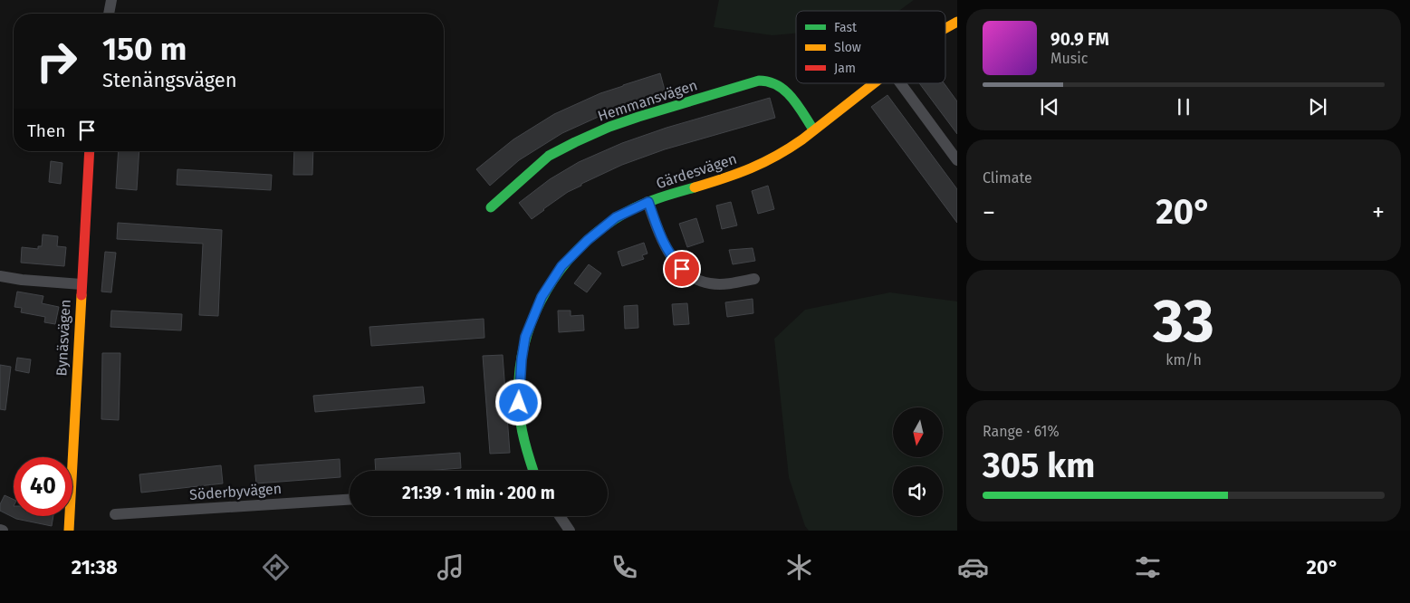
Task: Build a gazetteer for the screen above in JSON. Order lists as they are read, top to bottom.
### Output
{
  "streets": {
    "street": [
      "Hemmansvägen",
      "Gärdesvägen",
      "Bynäsvägen",
      "Söderbyvägen"
    ]
  },
  "crossings": [
    ["Hemmansvägen", "Gärdesvägen"]
  ],
  "legend": ["Fast", "Slow", "Jam"],
  "north": "bottom",
  "page": {
    "turn": ["150 m", "Stenängsvägen"],
    "song": ["90.9 FM", "Music"],
    "then": "Then",
    "tile": [
      "Climate",
      ["33", "km/h"],
      ["Range · 61%", "305 km"]
    ],
    "heat": ["−", "20°", "+"],
    "limit": "40",
    "trip": "21:39 · 1 min · 200 m",
    "tabs": ["21:38", "20°"]
  }
}
